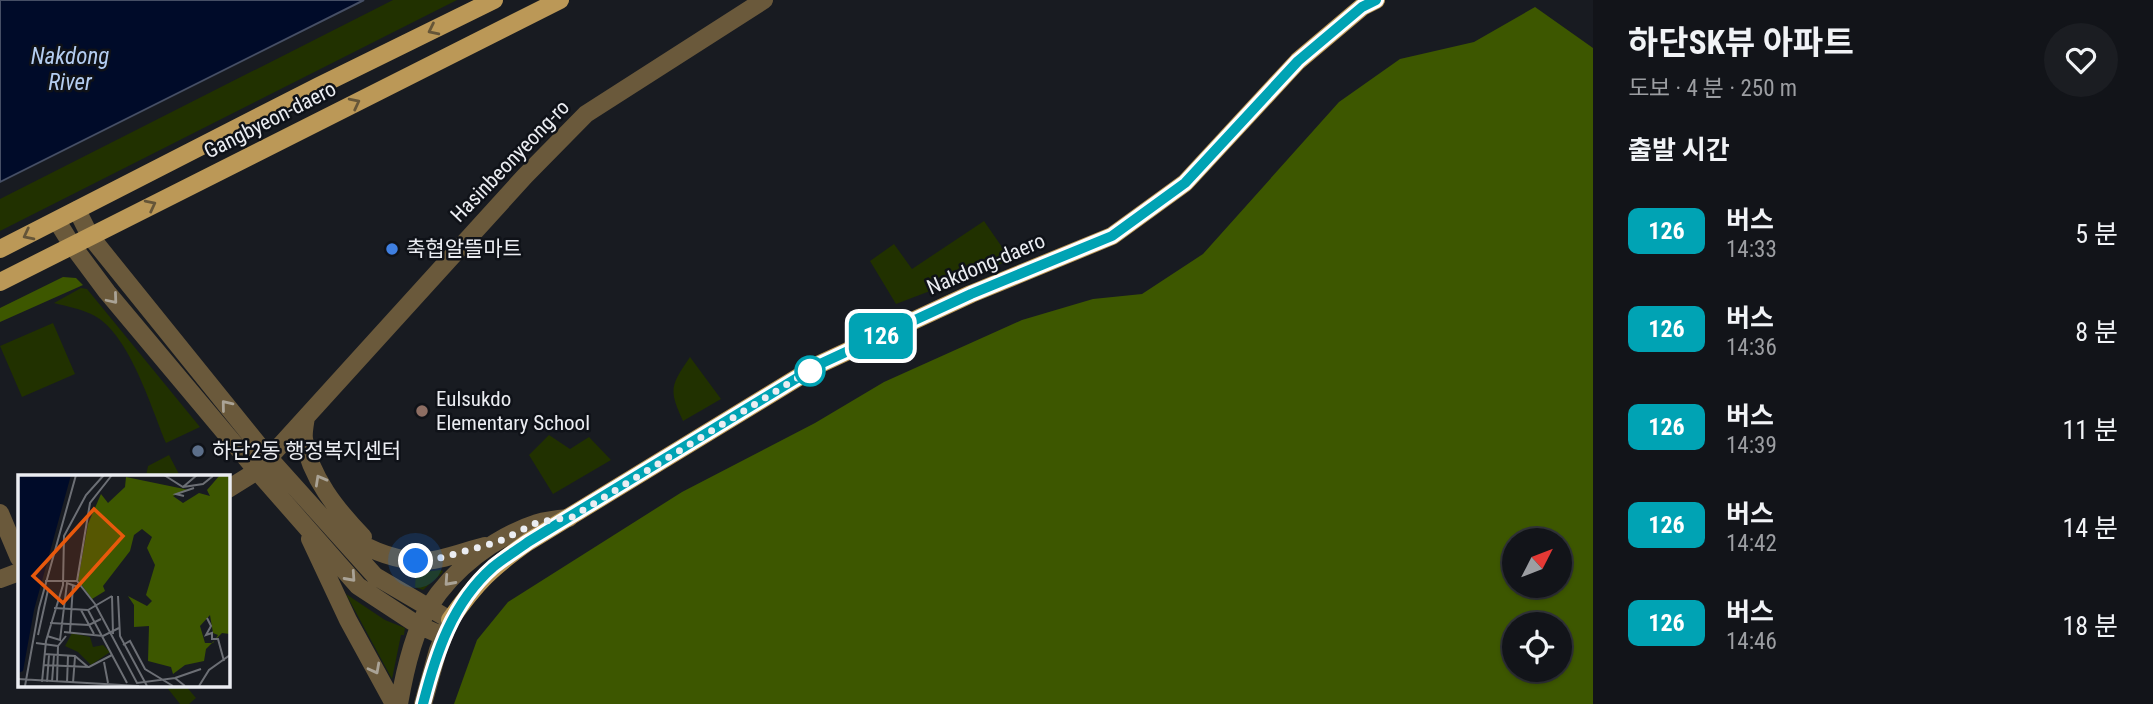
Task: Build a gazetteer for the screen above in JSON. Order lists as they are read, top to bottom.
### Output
{
  "streets": {
    "main road": ["Gangbyeon-daero", "Nakdong-daero"],
    "street": ["Hasinbeonyeong-ro"]
  },
  "water": ["Nakdong River"],
  "places": ["축협알뜰마트", "Eulsukdo Elementary School", "하단2동 행정복지센터"],
  "lines": ["bus line 126"],
  "north": "top right",
  "page": {
    "on_map": "126",
    "heading": [
      ["하단SK뷰 아파트", "도보 · 4 분 · 250 m"],
      "출발 시간"
    ],
    "list": [
      {
        "mark": "126",
        "name": "버스",
        "note": "14:33",
        "value": "5 분"
      },
      {
        "mark": "126",
        "name": "버스",
        "note": "14:36",
        "value": "8 분"
      },
      {
        "mark": "126",
        "name": "버스",
        "note": "14:39",
        "value": "11 분"
      },
      {
        "mark": "126",
        "name": "버스",
        "note": "14:42",
        "value": "14 분"
      },
      {
        "mark": "126",
        "name": "버스",
        "note": "14:46",
        "value": "18 분"
      }
    ]
  }
}
